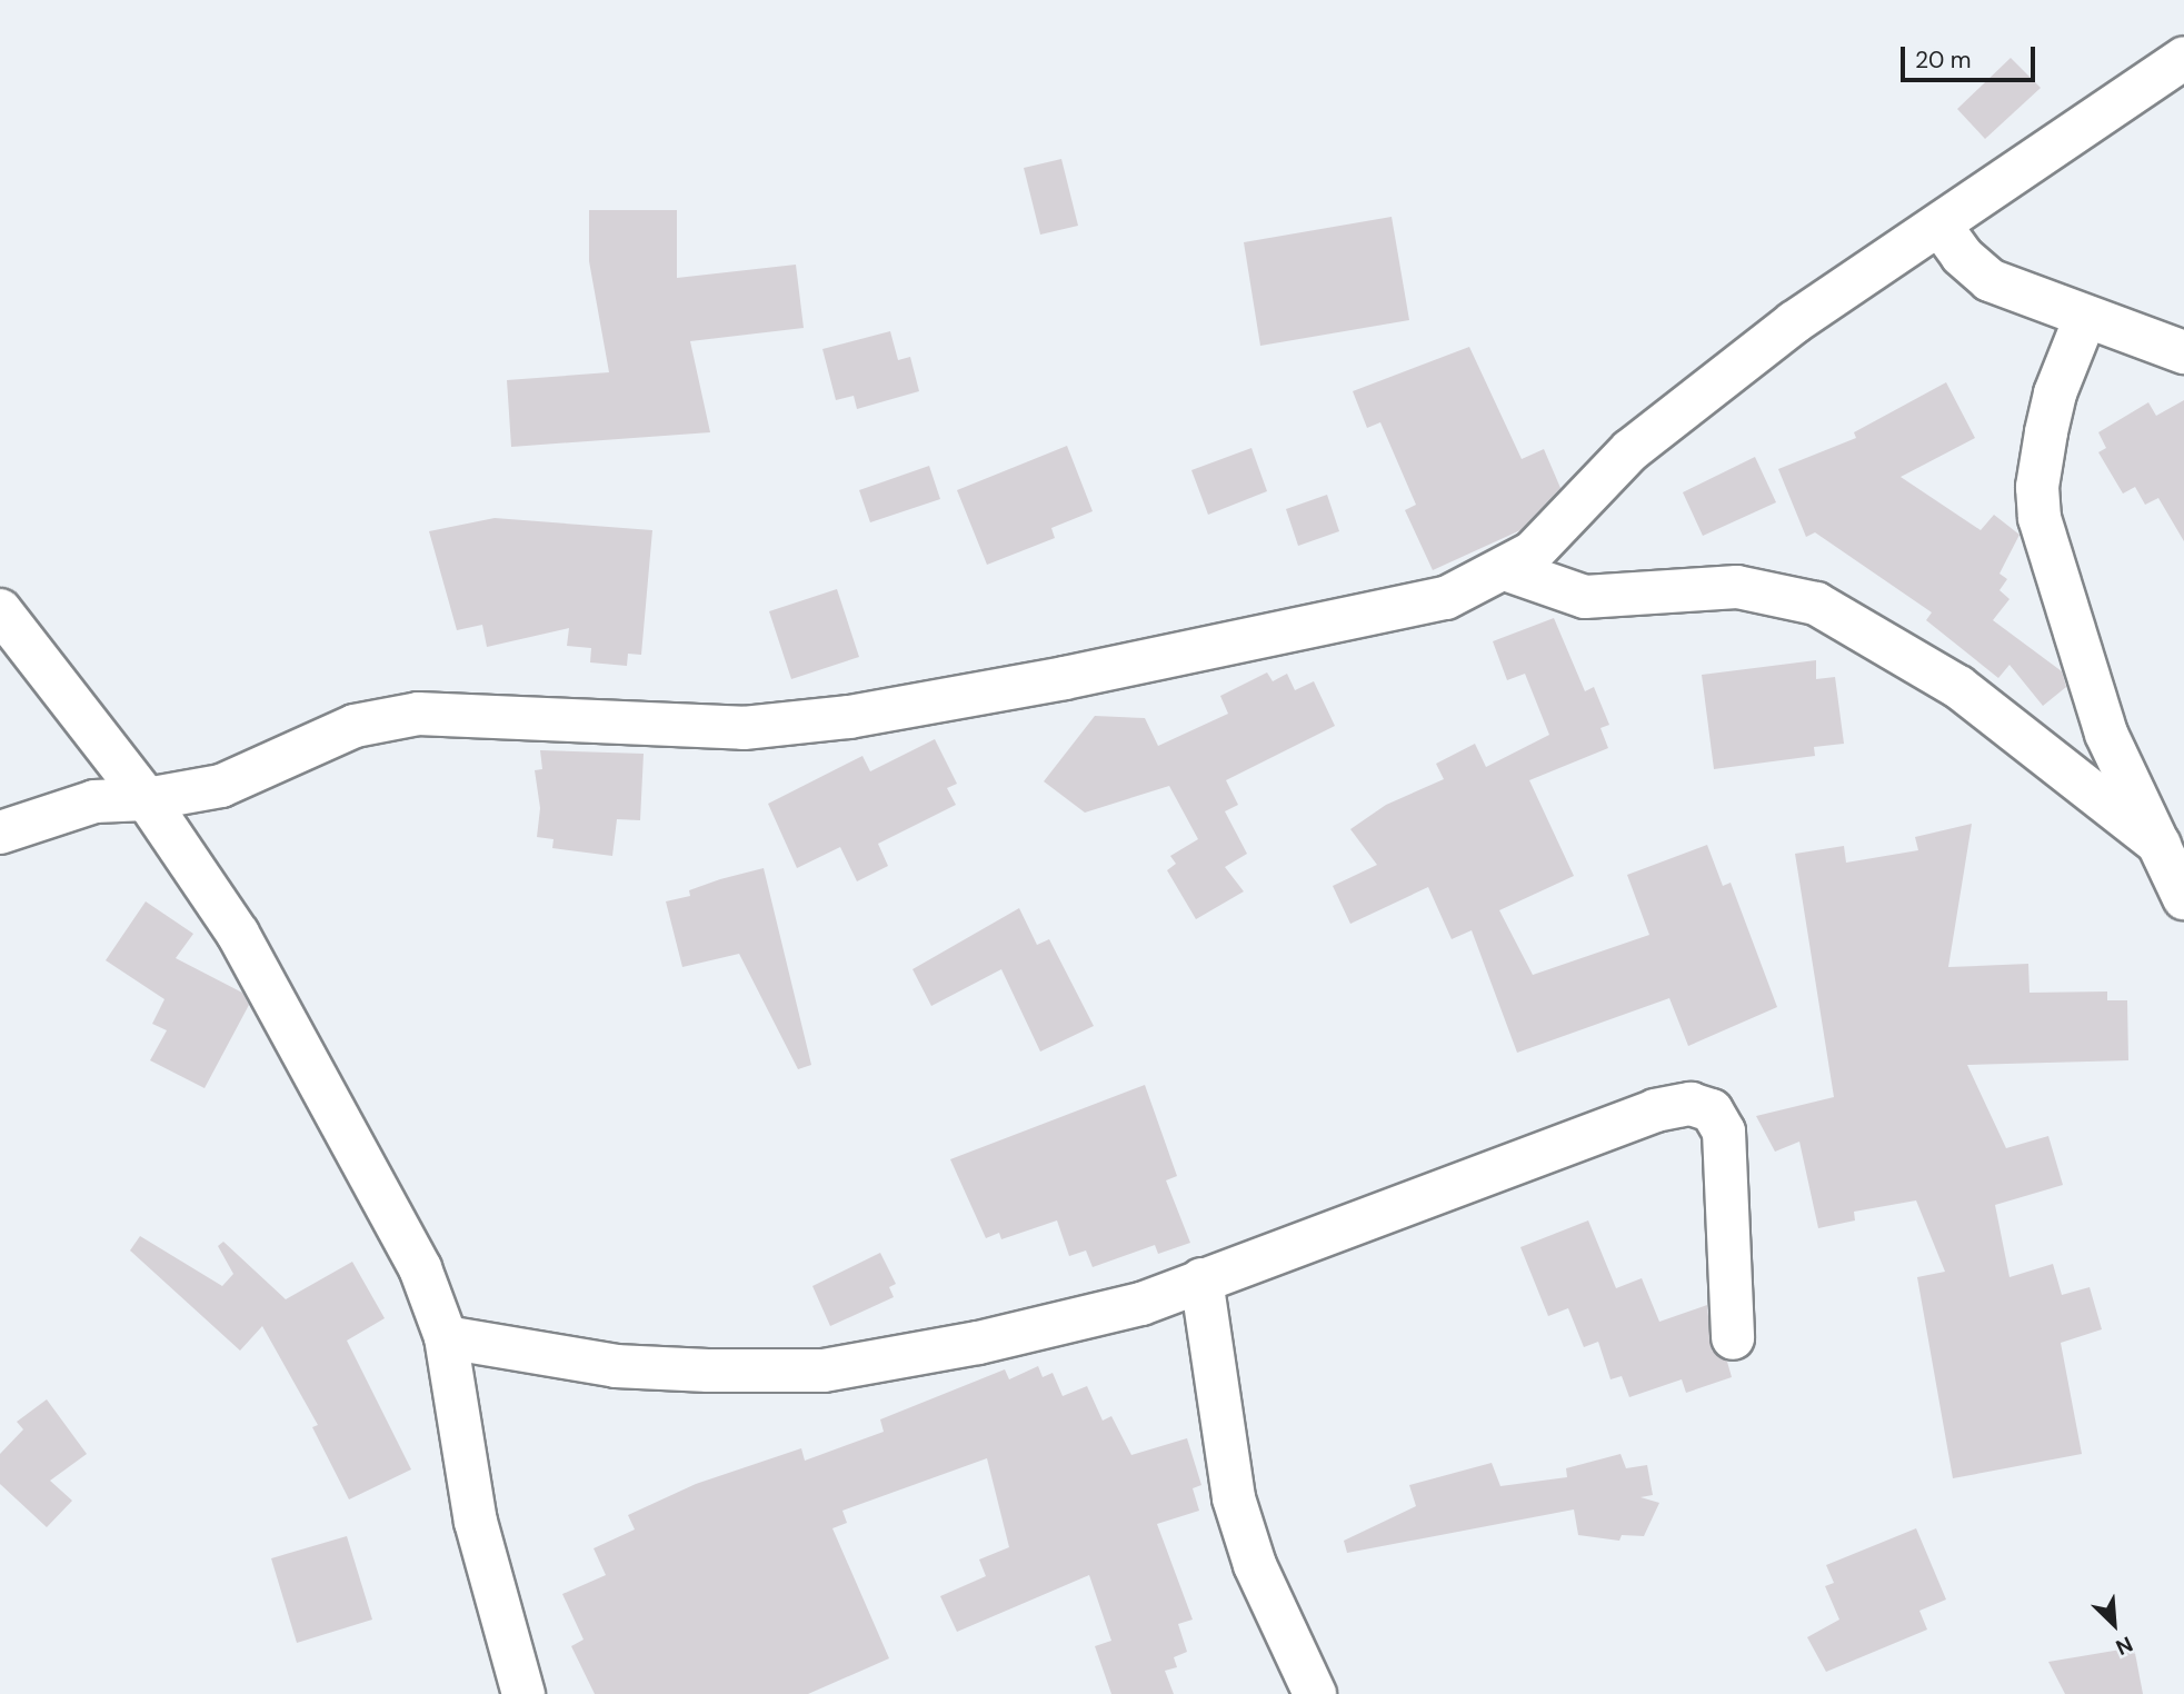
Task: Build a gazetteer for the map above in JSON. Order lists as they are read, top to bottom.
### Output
{
  "scale_bar": "20 m",
  "north": "bottom right"
}
